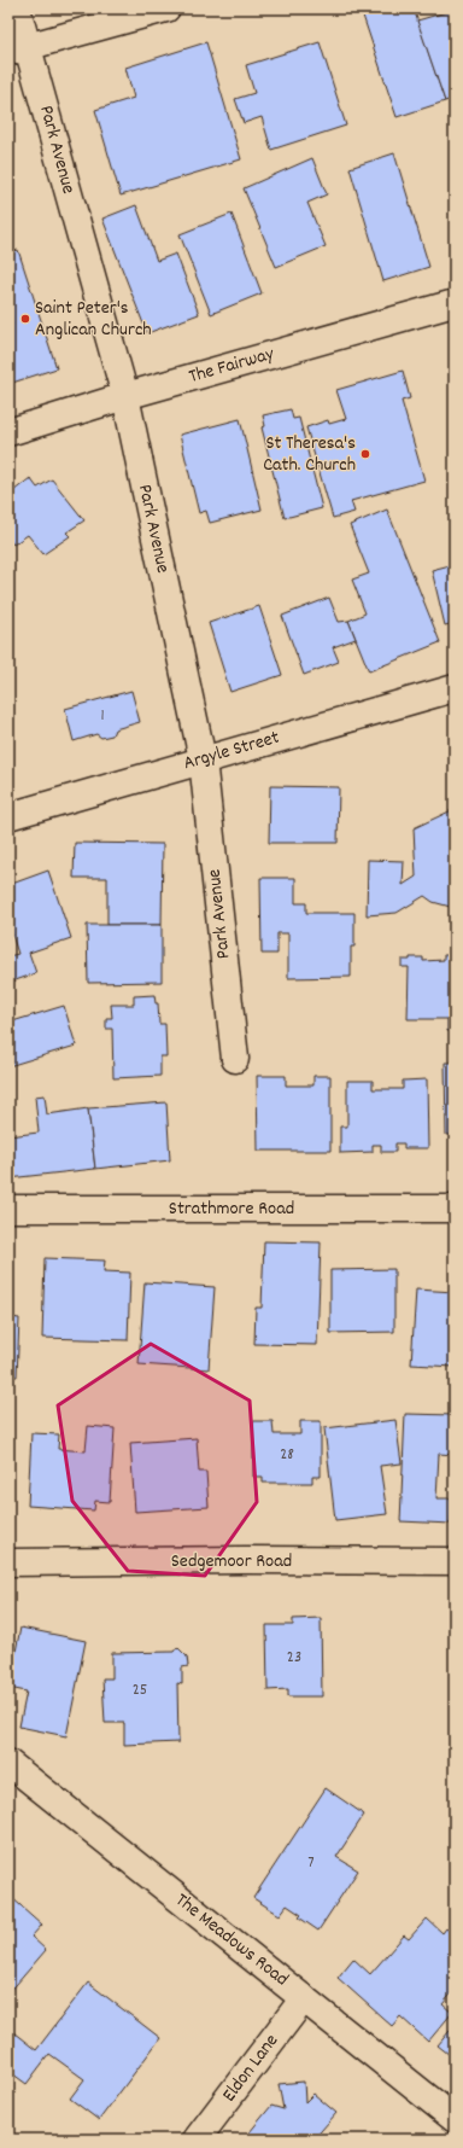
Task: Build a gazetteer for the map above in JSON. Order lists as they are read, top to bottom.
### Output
{
  "streets": {
    "street": [
      "Park Avenue",
      "The Fairway",
      "Argyle Street",
      "Strathmore Road",
      "Sedgemoor Road",
      "The Meadows Road",
      "Eldon Lane"
    ]
  },
  "crossings": [
    ["Park Avenue", "The Fairway"],
    ["Park Avenue", "Argyle Street"],
    ["The Meadows Road", "Eldon Lane"]
  ],
  "places": ["Saint Peter's Anglican Church", "St Theresa's Cath. Church"],
  "house_numbers": [
    "1",
    "28",
    "23",
    "25",
    "7"
  ]
}
